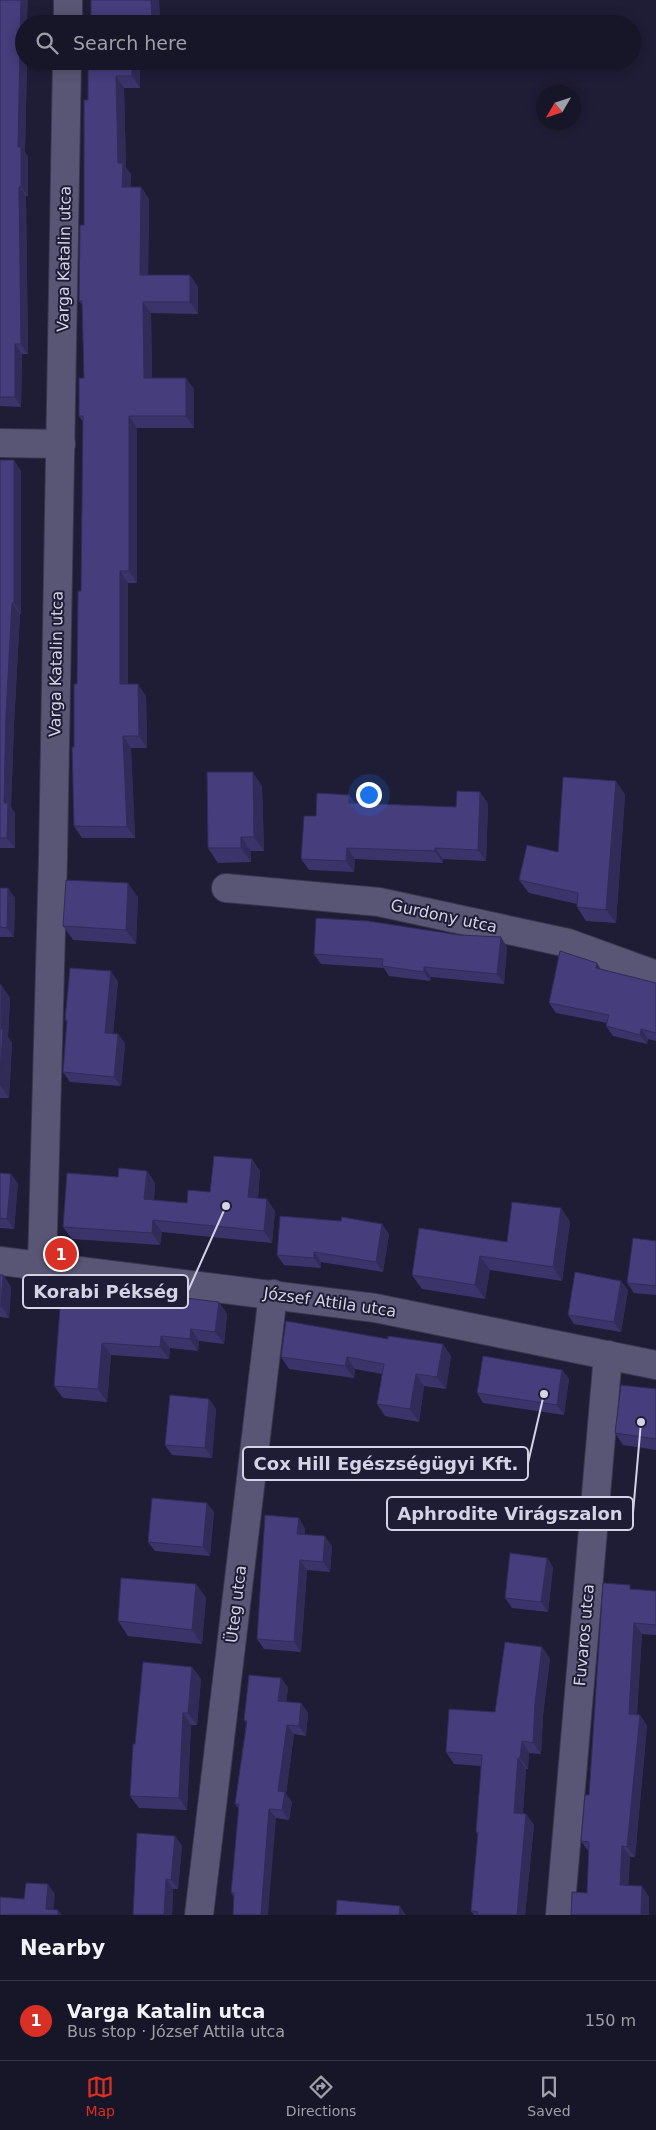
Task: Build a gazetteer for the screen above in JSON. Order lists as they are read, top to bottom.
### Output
{
  "streets": {
    "street": [
      "Varga Katalin utca",
      "Gurdony utca",
      "József Attila utca",
      "Üteg utca",
      "Fuvaros utca"
    ]
  },
  "crossings": [
    ["Varga Katalin utca", "József Attila utca"],
    ["József Attila utca", "Üteg utca"],
    ["József Attila utca", "Fuvaros utca"]
  ],
  "places": ["Korabi Pékség", "Cox Hill Egészségügyi Kft.", "Aphrodite Virágszalon"],
  "north": "bottom left",
  "page": {
    "search": "Search here",
    "pins": "1",
    "heading": "Nearby",
    "list": [
      {
        "mark": "1",
        "name": "Varga Katalin utca",
        "note": "Bus stop · József Attila utca",
        "value": "150 m"
      }
    ],
    "nav": ["Map", "Directions", "Saved"]
  }
}
